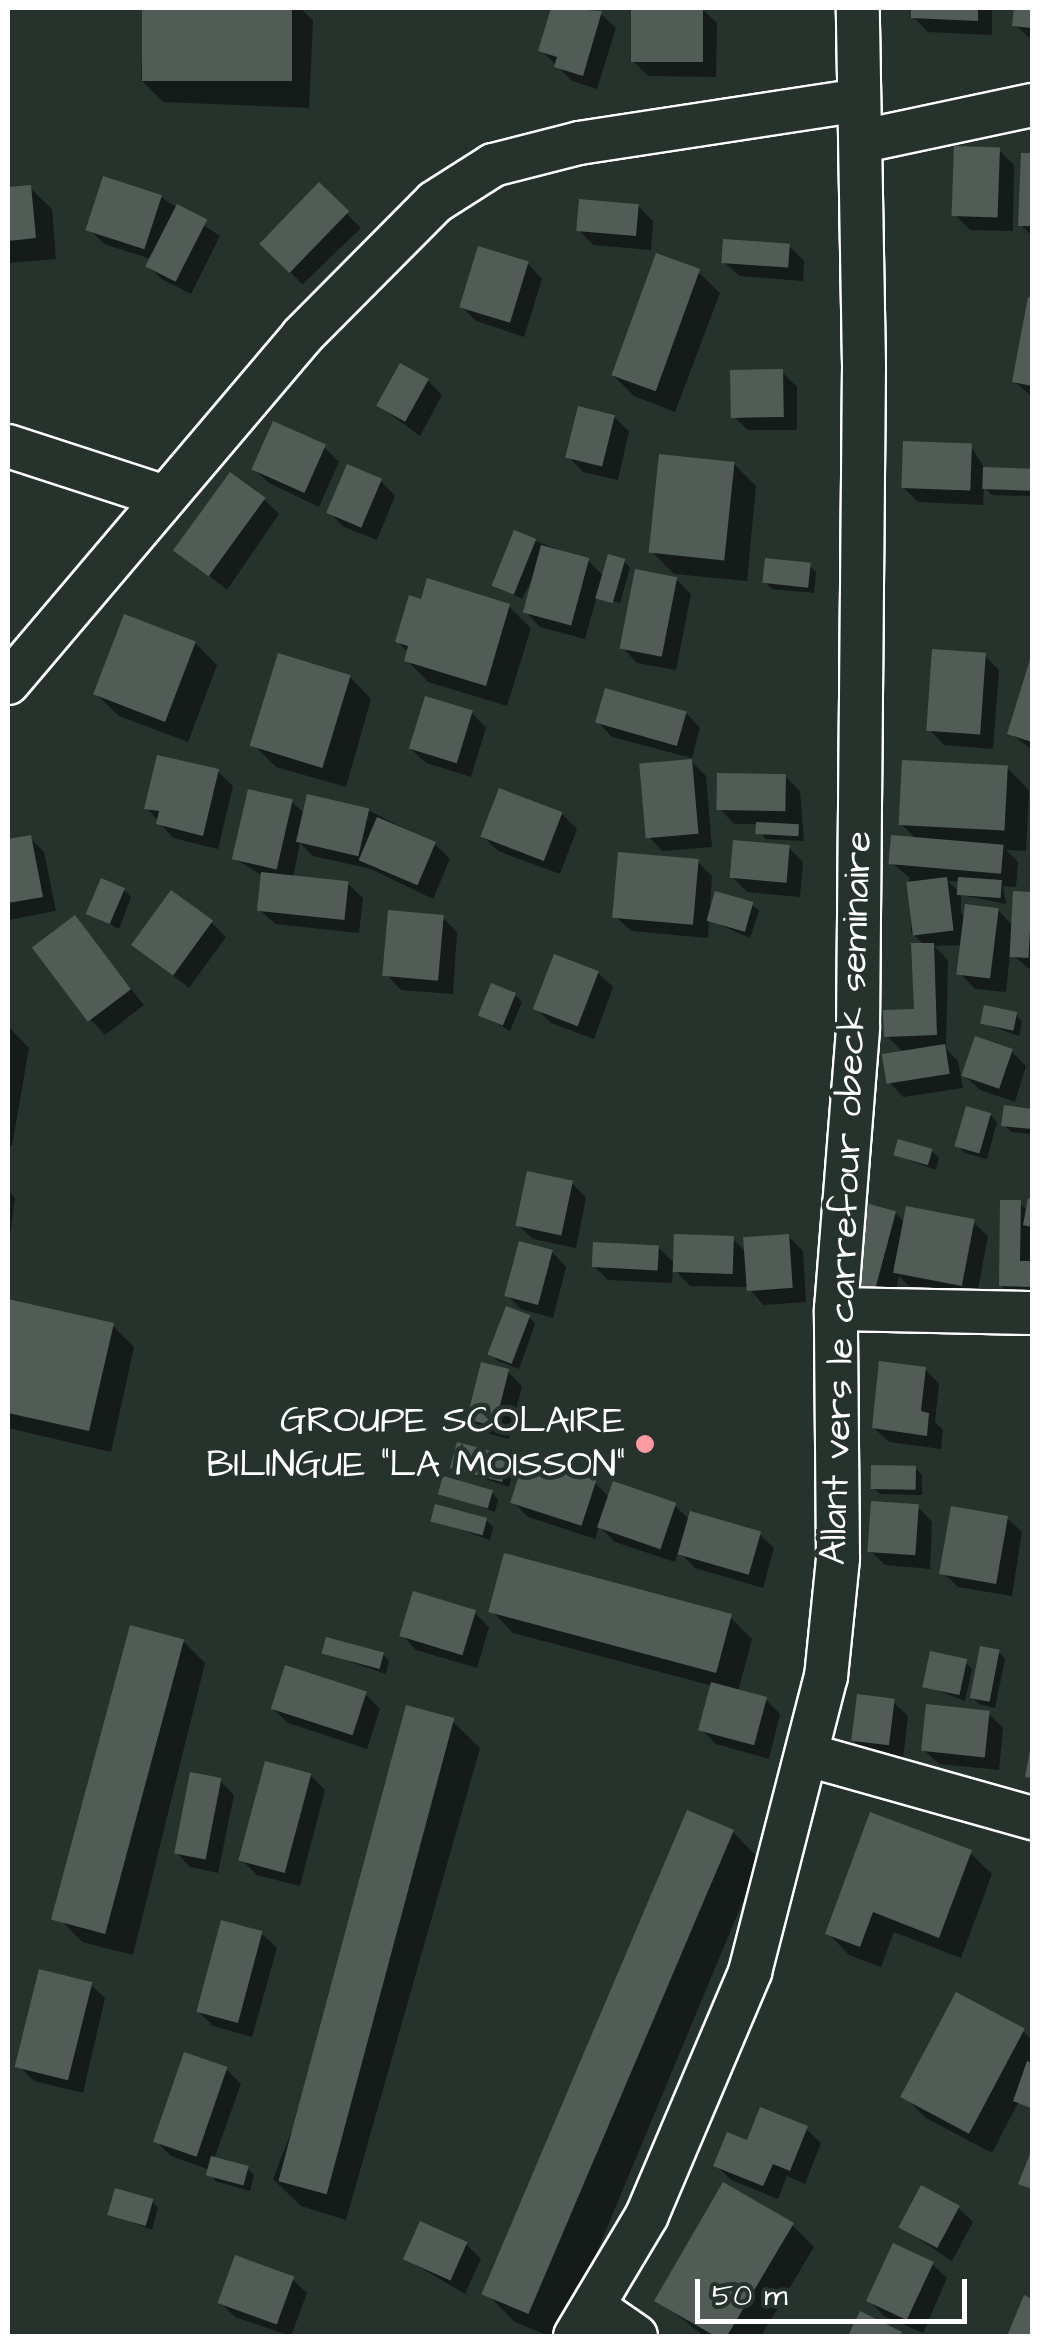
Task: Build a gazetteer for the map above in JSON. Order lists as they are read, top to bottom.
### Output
{
  "streets": {
    "street": ["Allant vers le carrefour obeck seminaire"]
  },
  "places": ["GROUPE SCOLAIRE BILINGUE \"LA MOISSON\""],
  "scale_bar": "50 m"
}
